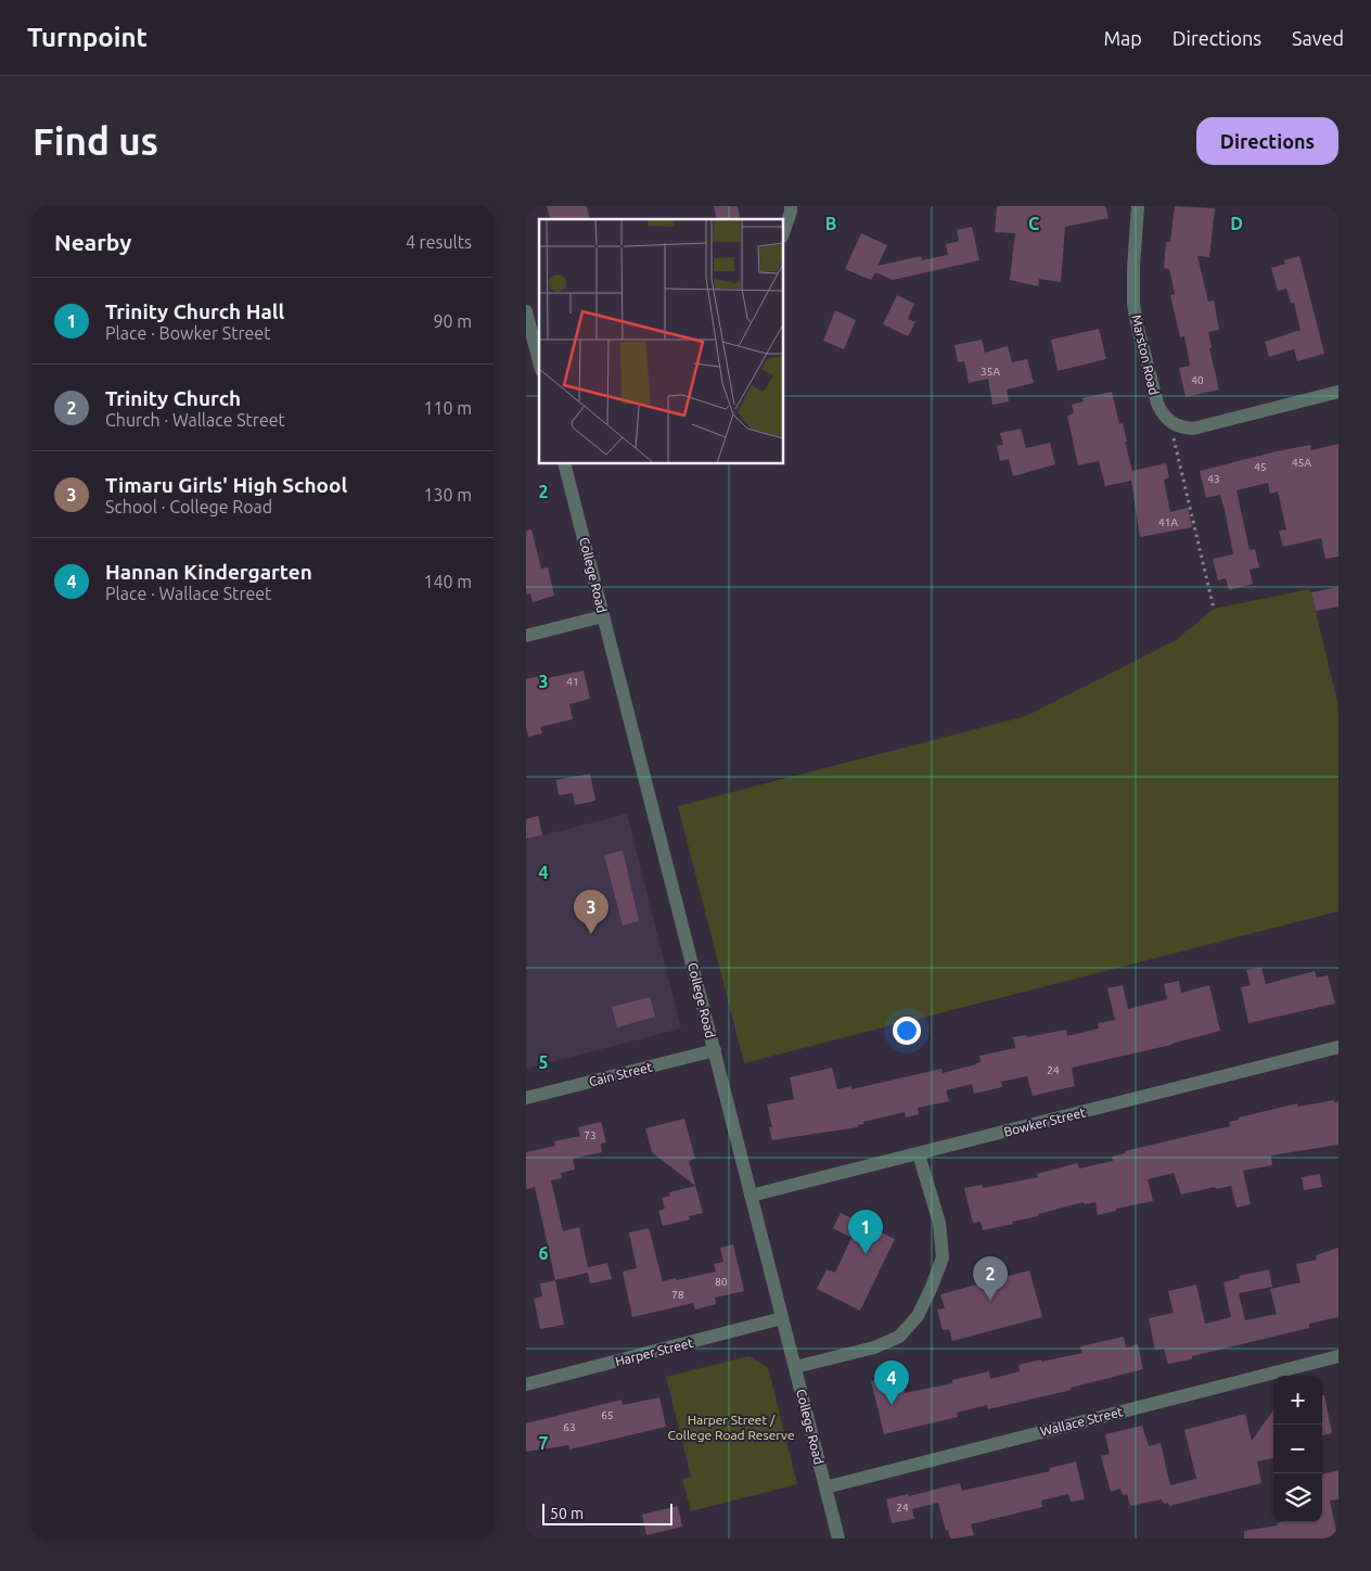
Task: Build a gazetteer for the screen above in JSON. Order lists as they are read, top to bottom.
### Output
{
  "streets": {
    "street": [
      "Marston Road",
      "College Road",
      "Cain Street",
      "Bowker Street",
      "Harper Street",
      "Wallace Street"
    ]
  },
  "crossings": [
    ["College Road", "Cain Street"],
    ["College Road", "Bowker Street"],
    ["College Road", "Harper Street"],
    ["College Road", "Wallace Street"]
  ],
  "parks": ["Harper Street / College Road Reserve"],
  "house_numbers": [
    "35A",
    "40",
    "45A",
    "45",
    "43",
    "41A",
    "41",
    "24",
    "73",
    "80",
    "78",
    "65",
    "63",
    "24"
  ],
  "scale_bar": "50 m",
  "page": {
    "header": "Turnpoint",
    "nav": ["Map", "Directions", "Saved"],
    "buttons": "Directions",
    "title": "Find us",
    "heading": ["Nearby", "4 results"],
    "list": [
      {
        "mark": "1",
        "name": "Trinity Church Hall",
        "note": "Place · Bowker Street",
        "value": "90 m"
      },
      {
        "mark": "2",
        "name": "Trinity Church",
        "note": "Church · Wallace Street",
        "value": "110 m"
      },
      {
        "mark": "3",
        "name": "Timaru Girls' High School",
        "note": "School · College Road",
        "value": "130 m"
      },
      {
        "mark": "4",
        "name": "Hannan Kindergarten",
        "note": "Place · Wallace Street",
        "value": "140 m"
      }
    ],
    "pins": [
      "3",
      "1",
      "2",
      "4"
    ],
    "map_buttons": ["+", "−"],
    "scale": "50 m"
  },
  "grid": {
    "columns": ["B", "C", "D"],
    "rows": [
      "2",
      "3",
      "4",
      "5",
      "6",
      "7"
    ]
  }
}
